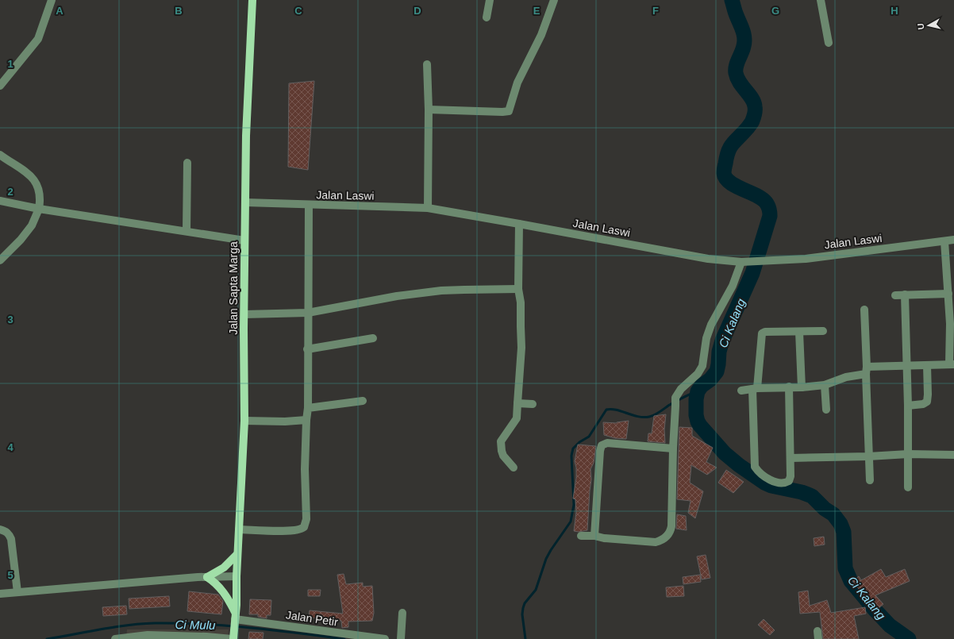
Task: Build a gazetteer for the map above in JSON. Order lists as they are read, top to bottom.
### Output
{
  "streets": {
    "main road": ["Jalan Sapta Marga"],
    "street": ["Jalan Laswi", "Jalan Petir"]
  },
  "crossings": [
    ["Jalan Laswi", "Jalan Sapta Marga"],
    ["Jalan Sapta Marga", "Jalan Petir"]
  ],
  "water": ["Ci Kalang", "Ci Mulu"],
  "north": "left",
  "grid": {
    "columns": [
      "A",
      "B",
      "C",
      "D",
      "E",
      "F",
      "G",
      "H"
    ],
    "rows": [
      "1",
      "2",
      "3",
      "4",
      "5"
    ]
  }
}
